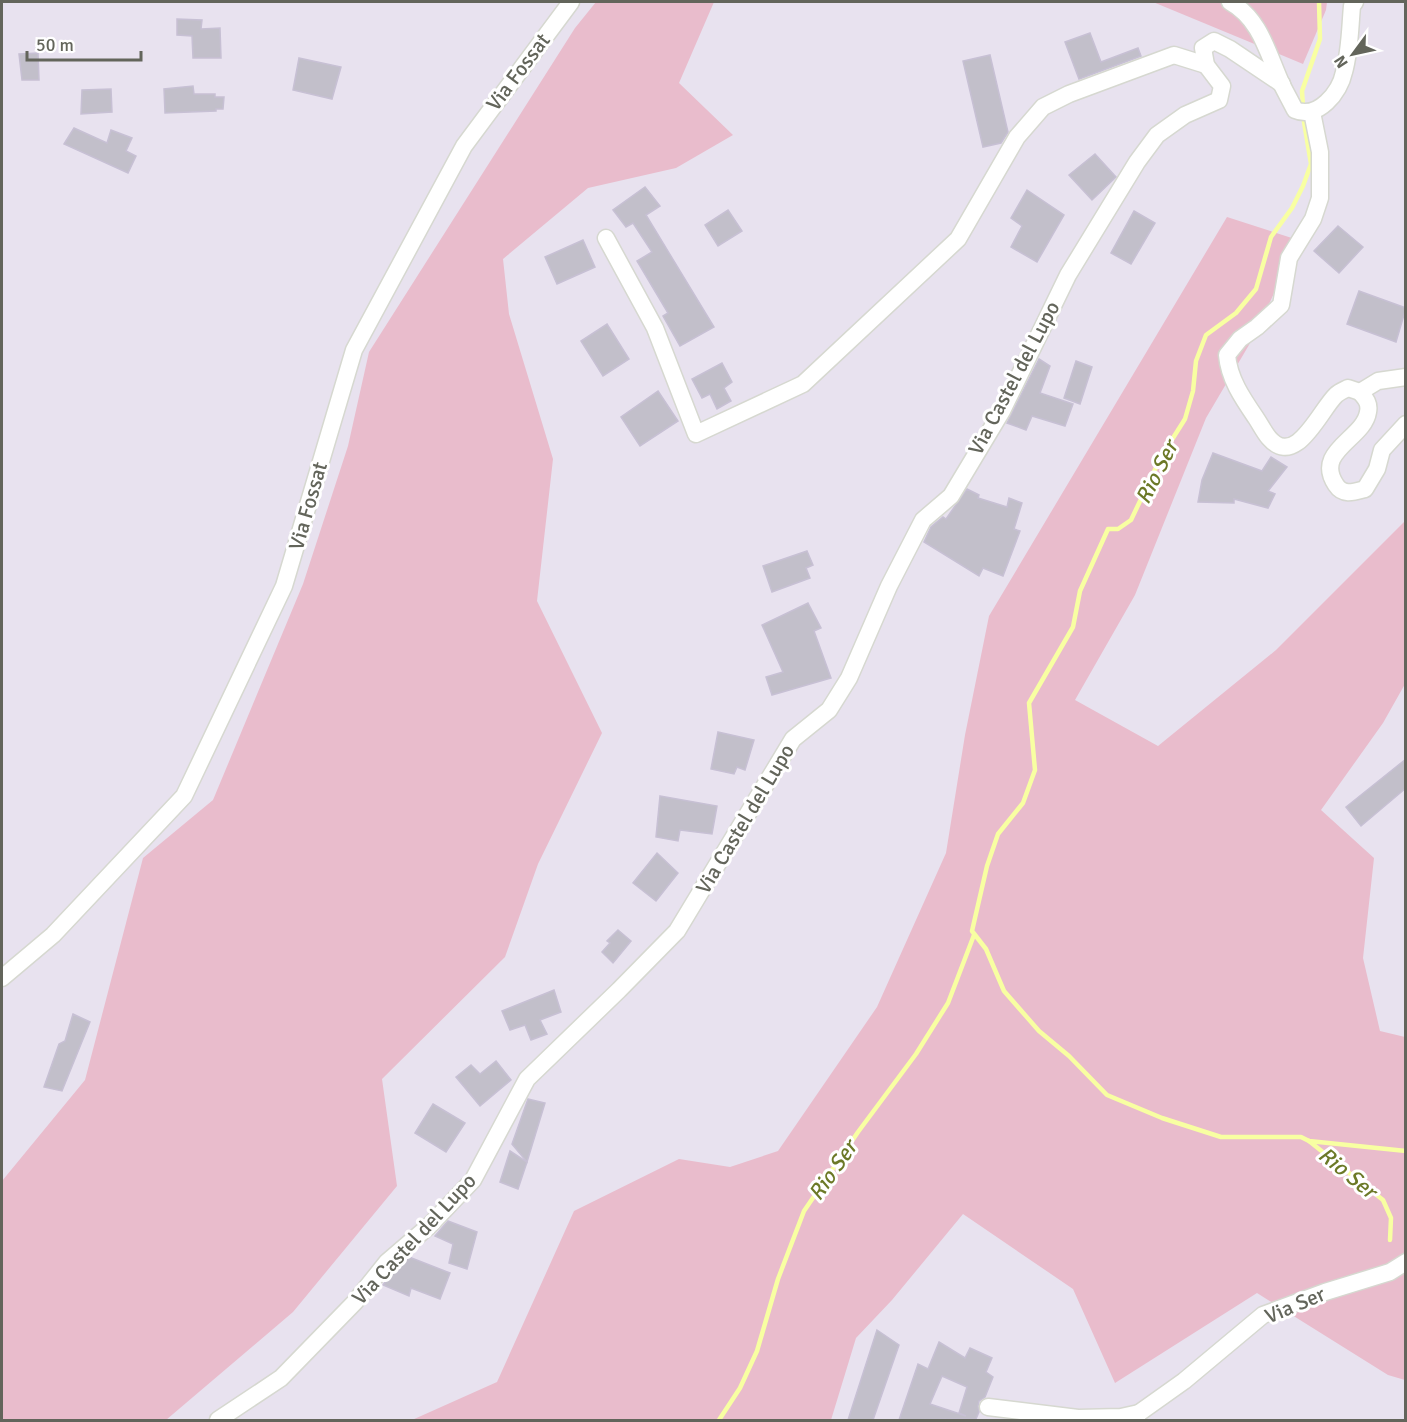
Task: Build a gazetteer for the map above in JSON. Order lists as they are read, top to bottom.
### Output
{
  "streets": {
    "street": ["Via Fossat", "Via Castel del Lupo", "Via Ser"]
  },
  "water": ["Rio Ser"],
  "scale_bar": "50 m",
  "north": "bottom left"
}
